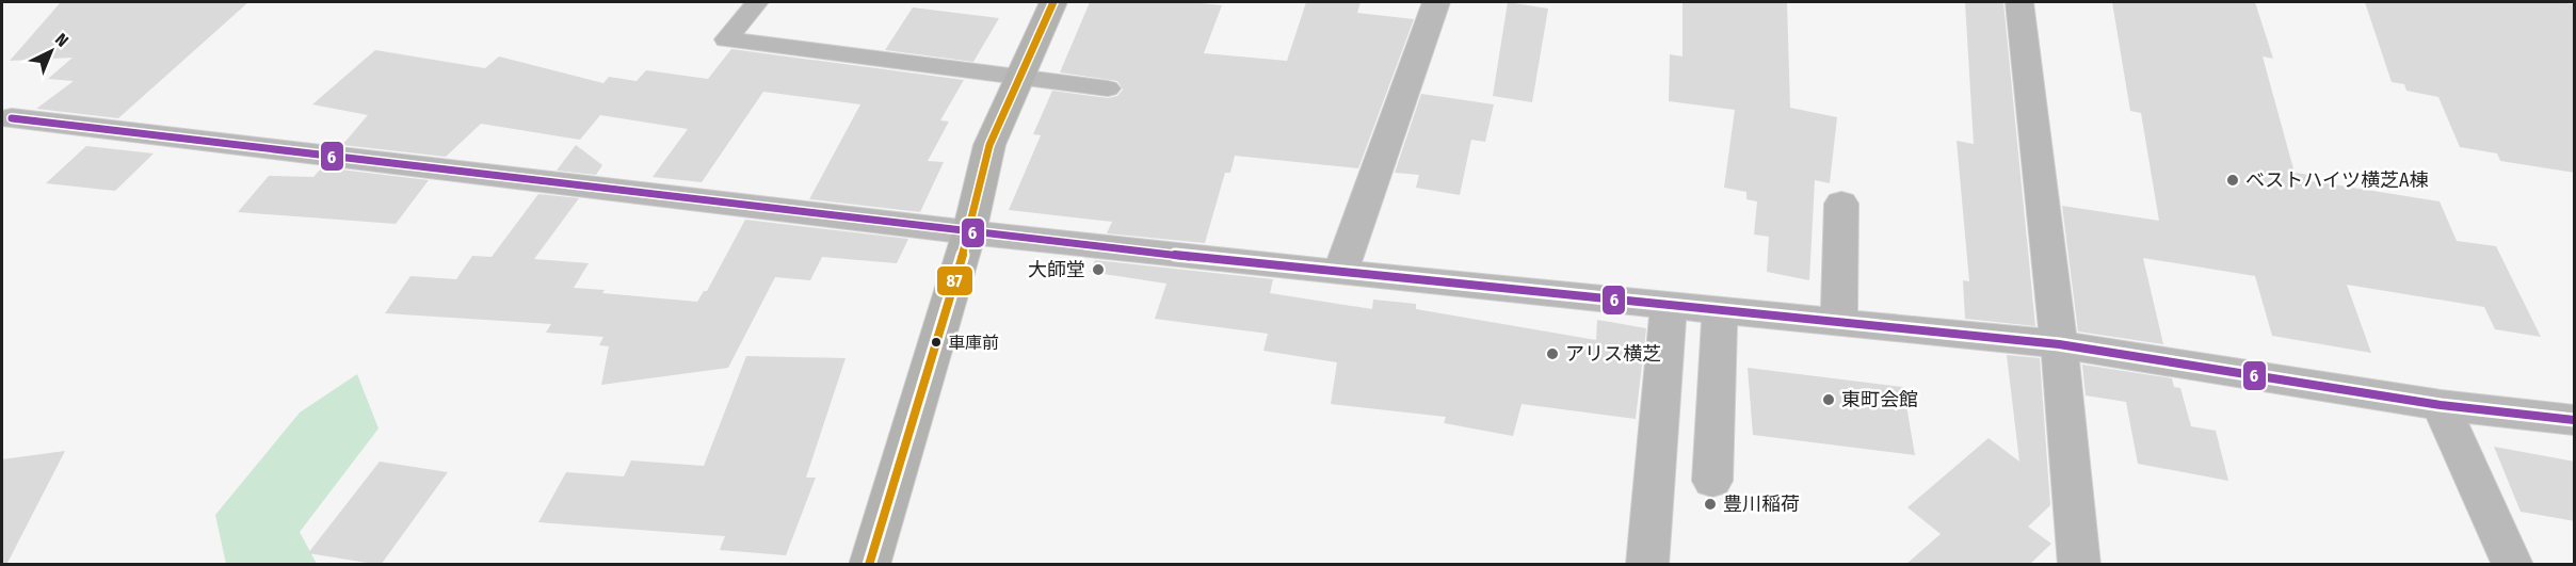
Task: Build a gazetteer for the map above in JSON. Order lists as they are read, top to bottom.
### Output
{
  "places": [
    "ベストハイツ横芝A棟",
    "大師堂",
    "車庫前",
    "アリス横芝",
    "東町会館",
    "豊川稲荷"
  ],
  "lines": ["transit line 87", "transit line 6"],
  "north": "top right"
}
